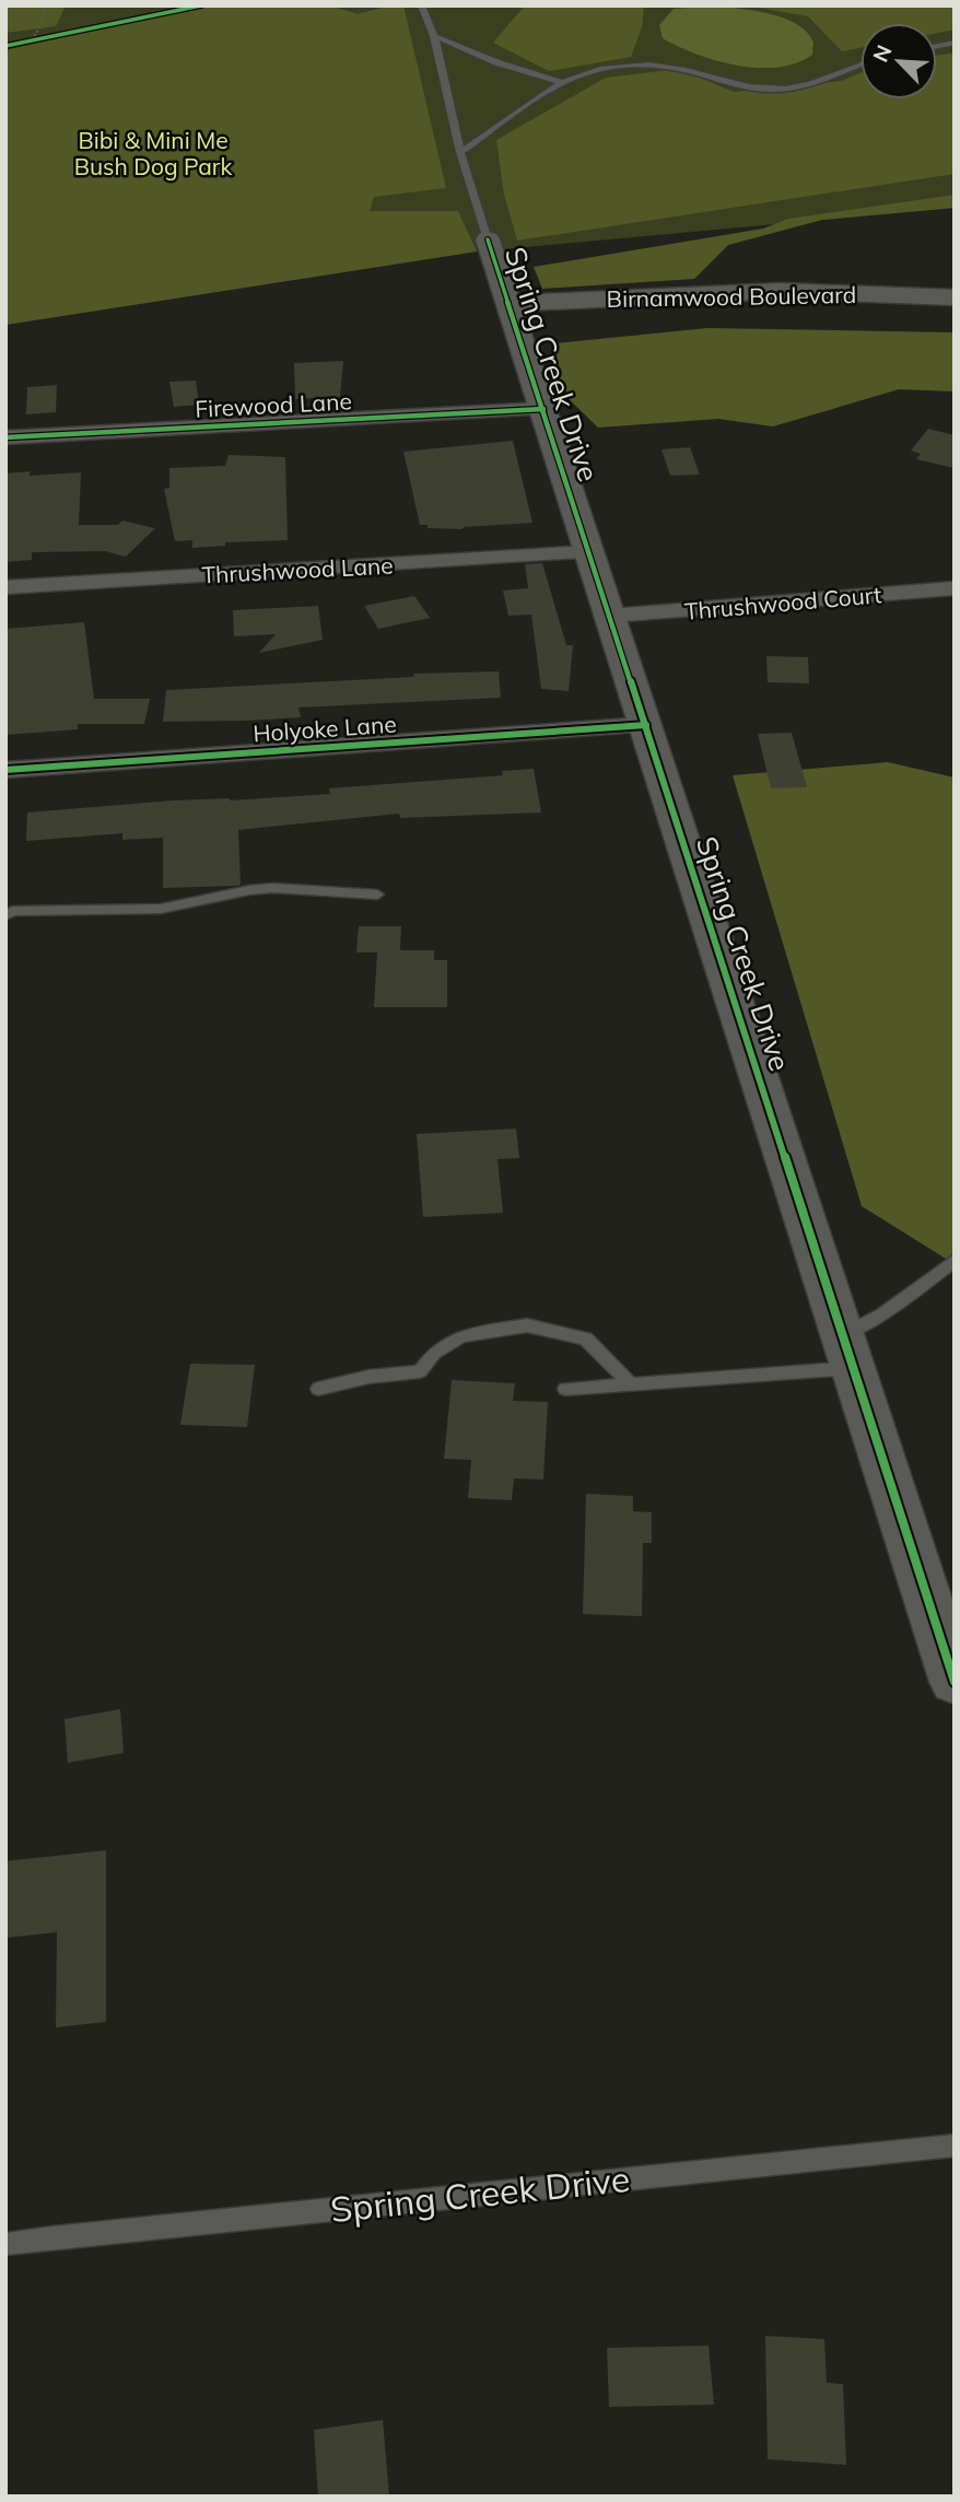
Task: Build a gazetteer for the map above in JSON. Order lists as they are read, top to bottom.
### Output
{
  "streets": {
    "street": [
      "Birnamwood Boulevard",
      "Spring Creek Drive",
      "Firewood Lane",
      "Thrushwood Lane",
      "Thrushwood Court",
      "Holyoke Lane"
    ]
  },
  "crossings": [
    ["Birnamwood Boulevard", "Spring Creek Drive"],
    ["Spring Creek Drive", "Firewood Lane"],
    ["Spring Creek Drive", "Thrushwood Lane"],
    ["Spring Creek Drive", "Thrushwood Court"],
    ["Spring Creek Drive", "Holyoke Lane"]
  ],
  "parks": ["Bibi & Mini Me Bush Dog Park"],
  "north": "top left"
}
